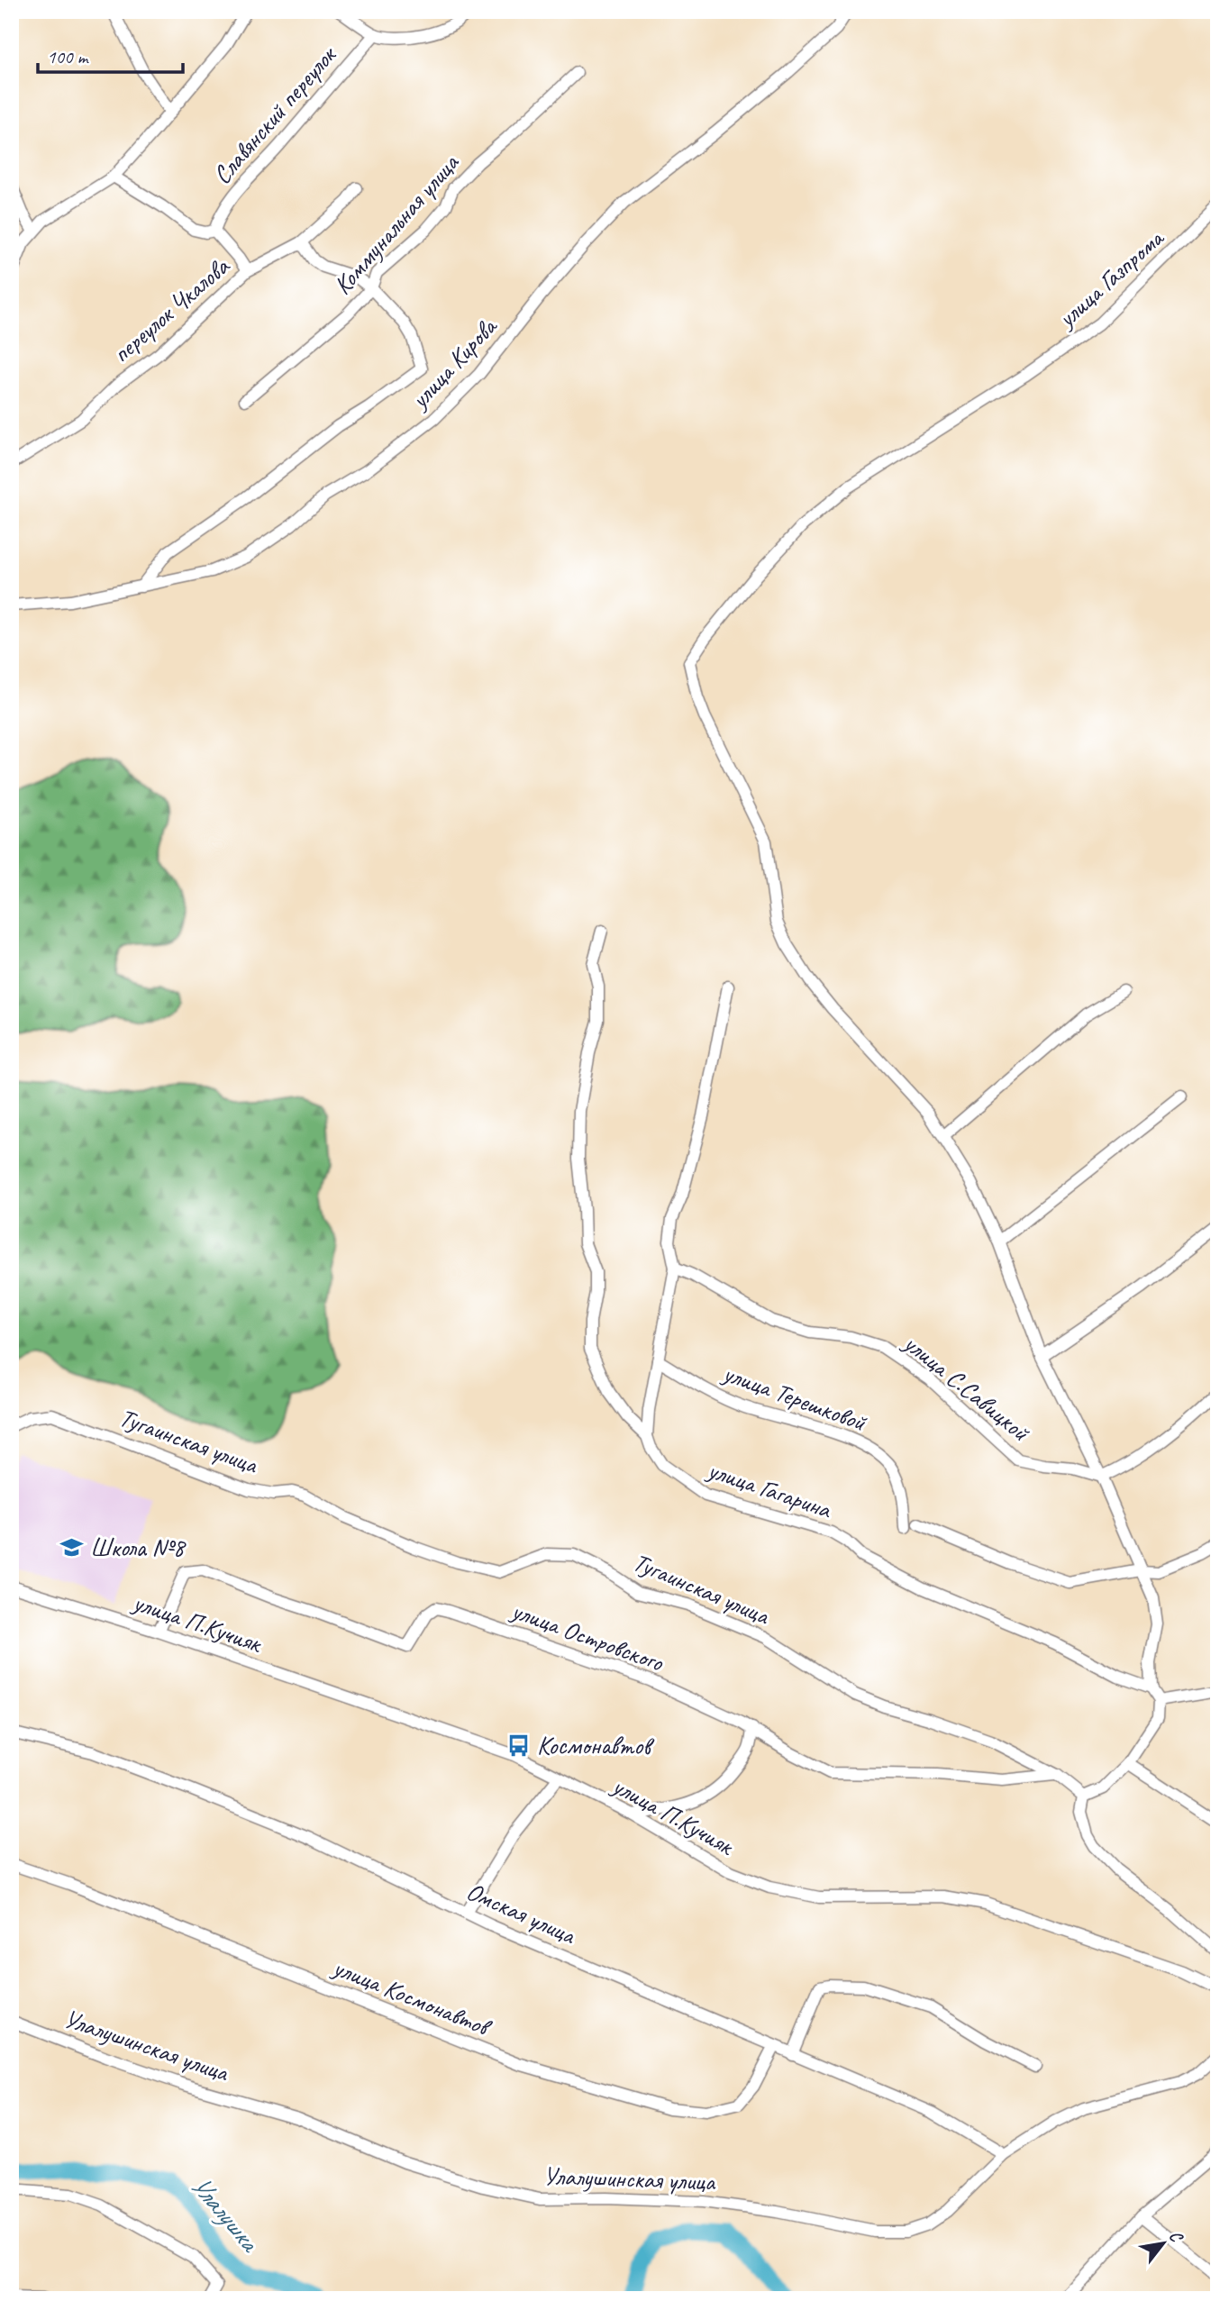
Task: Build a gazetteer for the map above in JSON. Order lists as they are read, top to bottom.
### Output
{
  "streets": {
    "street": [
      "Славянский переулок",
      "Коммунальная улица",
      "улица Газпрома",
      "переулок Чкалова",
      "улица Кирова",
      "улица С.Савицкой",
      "улица Терешковой",
      "Тугаинская улица",
      "улица Гагарина",
      "улица П.Кучияк",
      "улица Островского",
      "Омская улица",
      "улица Космонавтов",
      "Улалушинская улица"
    ]
  },
  "crossings": [
    ["Тугаинская улица", "улица Островского"],
    ["улица П.Кучияк", "улица Островского"],
    ["Омская улица", "улица Космонавтов"],
    ["Омская улица", "Улалушинская улица"]
  ],
  "water": ["Улалушка"],
  "places": {
    "school or university": ["Школа №8"],
    "bus stop": ["Космонавтов"]
  },
  "scale_bar": "100 m",
  "north": "top right"
}
